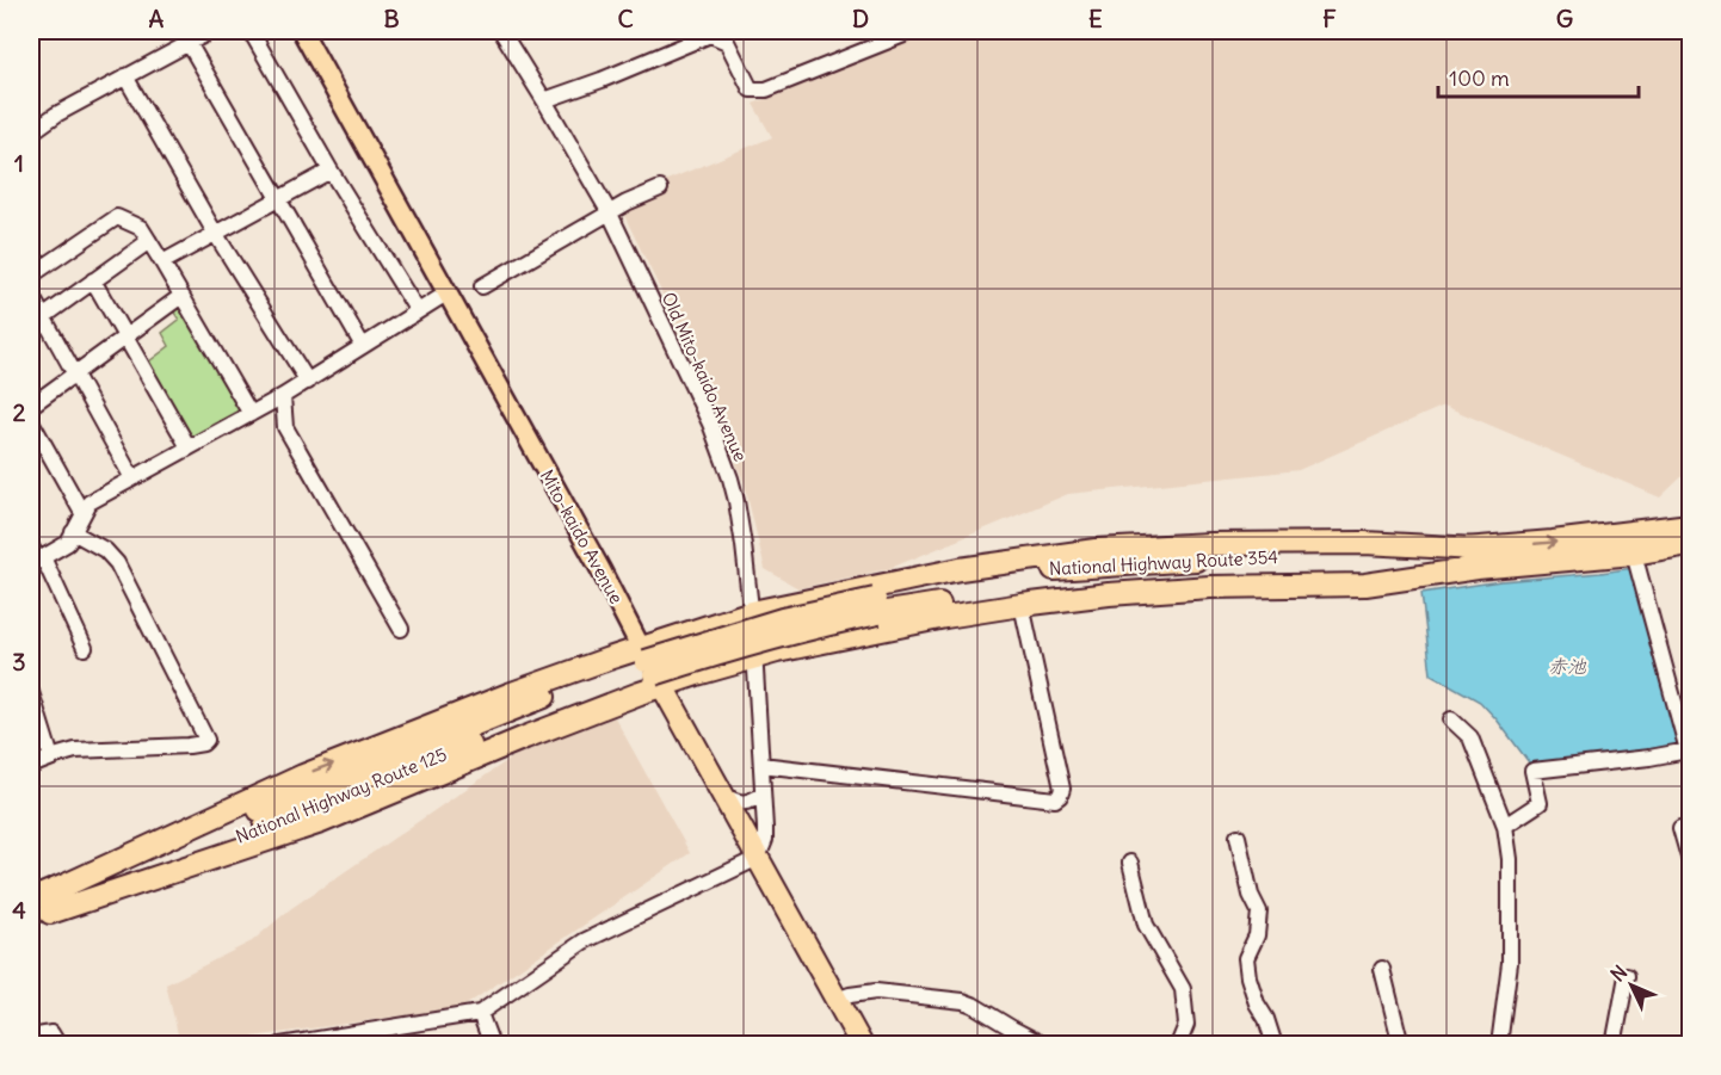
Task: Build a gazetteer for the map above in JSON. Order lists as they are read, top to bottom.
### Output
{
  "streets": {
    "highway": ["Mito-kaido Avenue", "National Highway Route 354", "National Highway Route 125"],
    "street": ["Old Mito-kaido Avenue"]
  },
  "crossings": [
    ["Old Mito-kaido Avenue", "Mito-kaido Avenue"],
    ["Mito-kaido Avenue", "National Highway Route 354"],
    ["Mito-kaido Avenue", "National Highway Route 125"],
    ["National Highway Route 354", "National Highway Route 125"]
  ],
  "water": ["赤池"],
  "scale_bar": "100 m",
  "north": "top left",
  "grid": {
    "columns": [
      "A",
      "B",
      "C",
      "D",
      "E",
      "F",
      "G"
    ],
    "rows": [
      "1",
      "2",
      "3",
      "4"
    ]
  }
}
